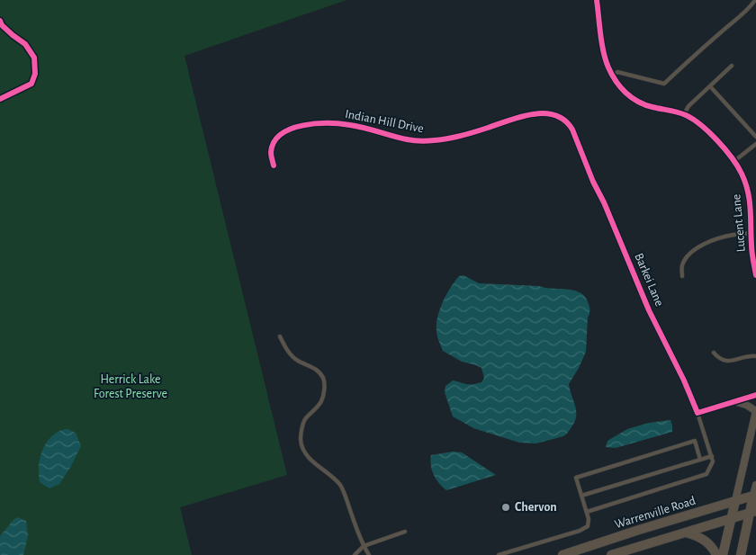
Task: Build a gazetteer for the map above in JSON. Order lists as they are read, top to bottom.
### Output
{
  "streets": {
    "main road": ["Warrenville Road"],
    "street": ["Indian Hill Drive", "Lucent Lane", "Barkei Lane"]
  },
  "crossings": [
    ["Indian Hill Drive", "Barkei Lane"]
  ],
  "parks": ["Herrick Lake Forest Preserve"],
  "places": ["Chervon"]
}
